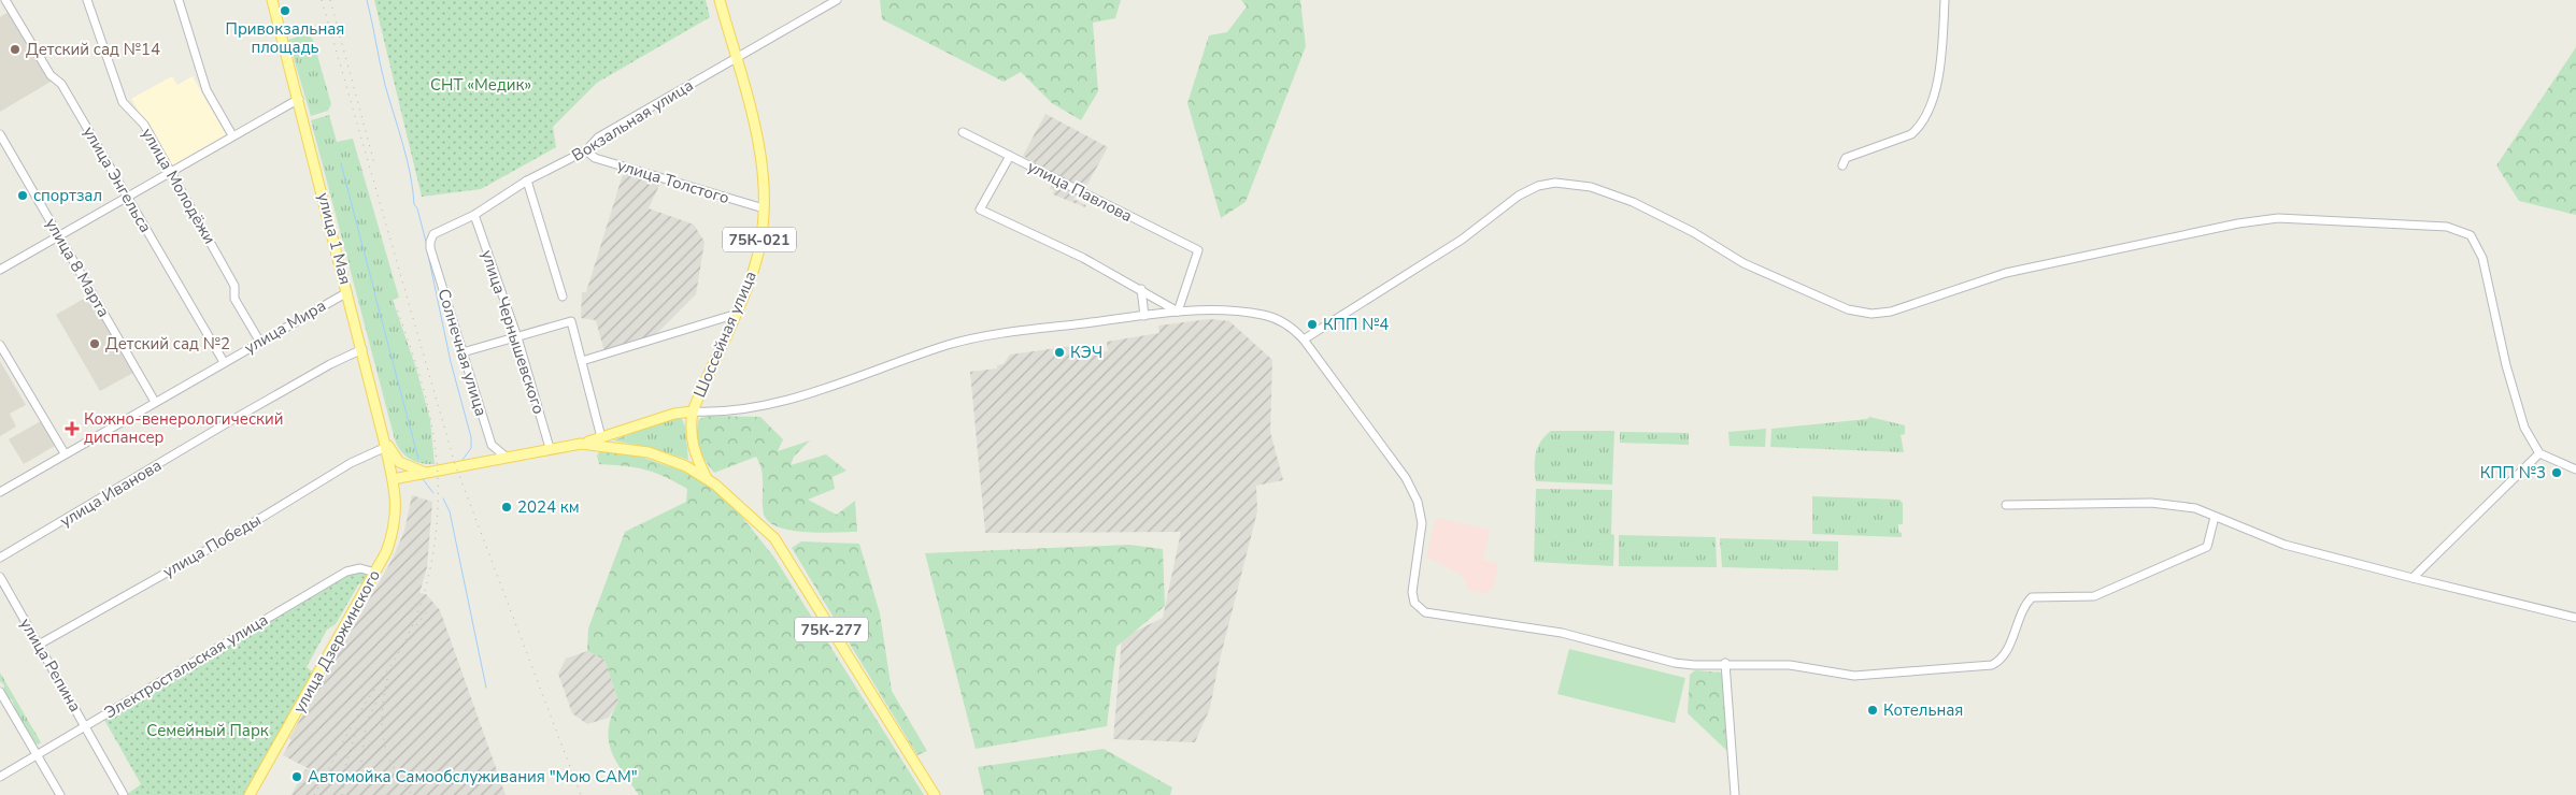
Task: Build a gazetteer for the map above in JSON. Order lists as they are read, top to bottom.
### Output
{
  "streets": {
    "main road": [
      "улица 1 Мая",
      "75К-021",
      "Шоссейная улица",
      "75К-277",
      "улица Дзержинского"
    ],
    "street": [
      "Вокзальная улица",
      "улица Энгельса",
      "улица Толстого",
      "улица Молодёжи",
      "улица Павлова",
      "улица 8 Марта",
      "улица Мира",
      "улица Чернышевского",
      "Солнечная улица",
      "улица Иванова",
      "улица Победы",
      "улица Репина",
      "Электростальская улица"
    ]
  },
  "crossings": [
    ["Вокзальная улица", "улица Толстого"],
    ["Вокзальная улица", "75К-021"],
    ["Вокзальная улица", "улица Чернышевского"],
    ["Вокзальная улица", "Шоссейная улица"],
    ["Вокзальная улица", "Солнечная улица"],
    ["улица Энгельса", "улица Мира"],
    ["улица Толстого", "Шоссейная улица"],
    ["улица Молодёжи", "улица Мира"],
    ["улица 1 Мая", "улица Мира"],
    ["улица 1 Мая", "улица Иванова"],
    ["улица 1 Мая", "улица Победы"],
    ["улица 1 Мая", "улица Дзержинского"],
    ["75К-021", "Шоссейная улица"],
    ["улица 8 Марта", "улица Мира"],
    ["Шоссейная улица", "75К-277"],
    ["улица Победы", "улица Репина"],
    ["улица Дзержинского", "Электростальская улица"],
    ["улица Репина", "Электростальская улица"]
  ],
  "parks": ["СНТ «Медик»", "Семейный Парк"],
  "places": {
    "other": [
      "Привокзальная площадь",
      "Детский сад №14",
      "спортзал",
      "КПП №4",
      "Детский сад №2",
      "КЭЧ",
      "КПП №3",
      "2024 км",
      "Котельная",
      "Автомойка Самообслуживания \"Мою САМ\""
    ],
    "health": ["Кожно-венерологический диспансер"]
  }
}
